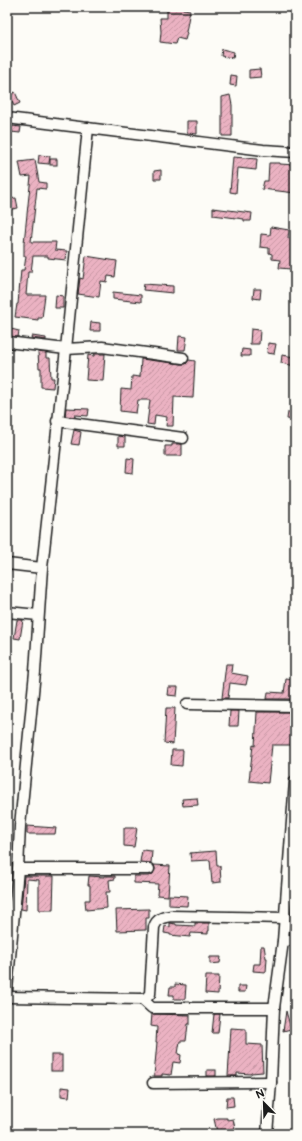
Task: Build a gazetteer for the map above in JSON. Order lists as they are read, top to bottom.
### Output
{
  "north": "top left"
}
